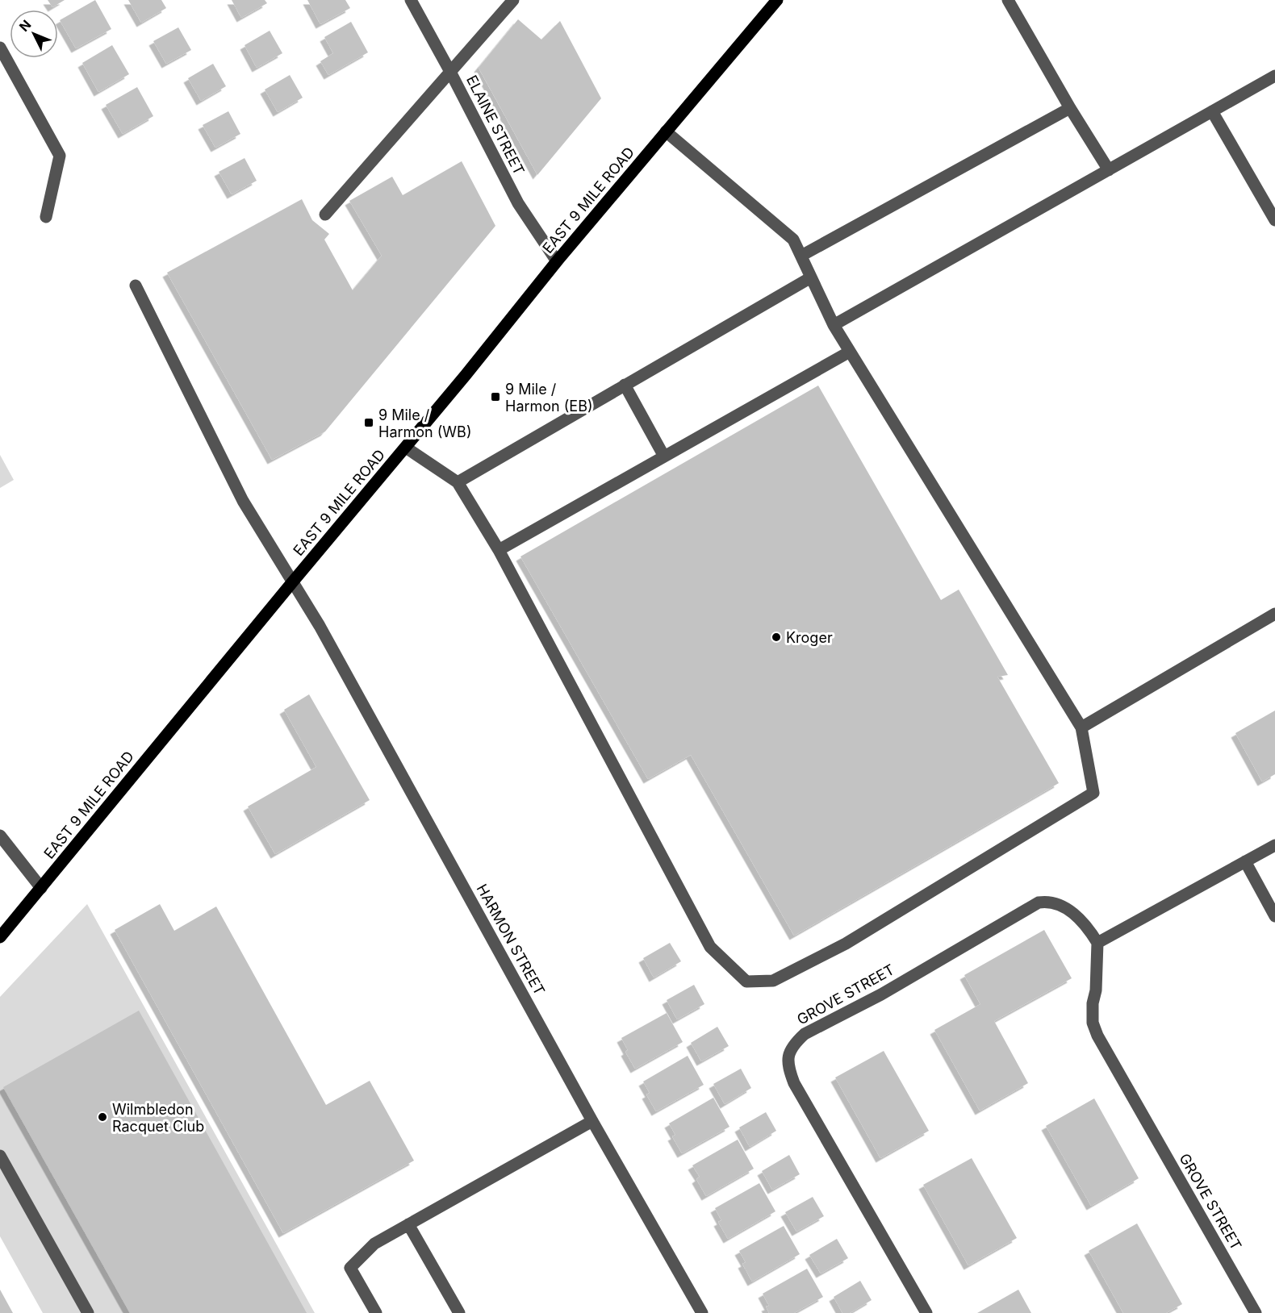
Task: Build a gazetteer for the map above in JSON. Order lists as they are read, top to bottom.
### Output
{
  "streets": {
    "main road": ["EAST 9 MILE ROAD"],
    "street": ["ELAINE STREET", "HARMON STREET", "GROVE STREET"]
  },
  "crossings": [
    ["ELAINE STREET", "EAST 9 MILE ROAD"],
    ["EAST 9 MILE ROAD", "HARMON STREET"]
  ],
  "places": {
    "transit": ["9 Mile / Harmon (EB)", "9 Mile / Harmon (WB)"],
    "other": ["Kroger", "Wilmbledon Racquet Club"]
  },
  "north": "top left"
}
